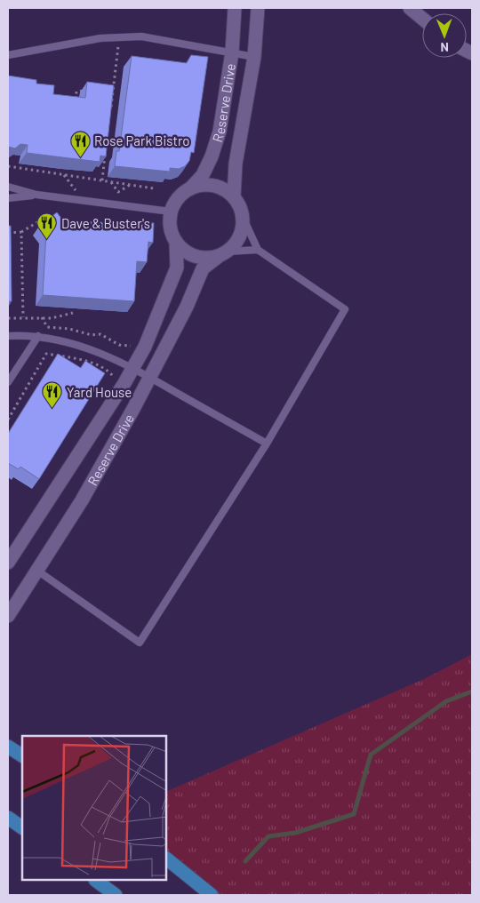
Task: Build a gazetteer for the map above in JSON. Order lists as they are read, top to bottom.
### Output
{
  "streets": {
    "street": ["Reserve Drive"]
  },
  "places": {
    "restaurant": ["Rose Park Bistro", "Dave & Buster's", "Yard House"]
  },
  "north": "bottom"
}
